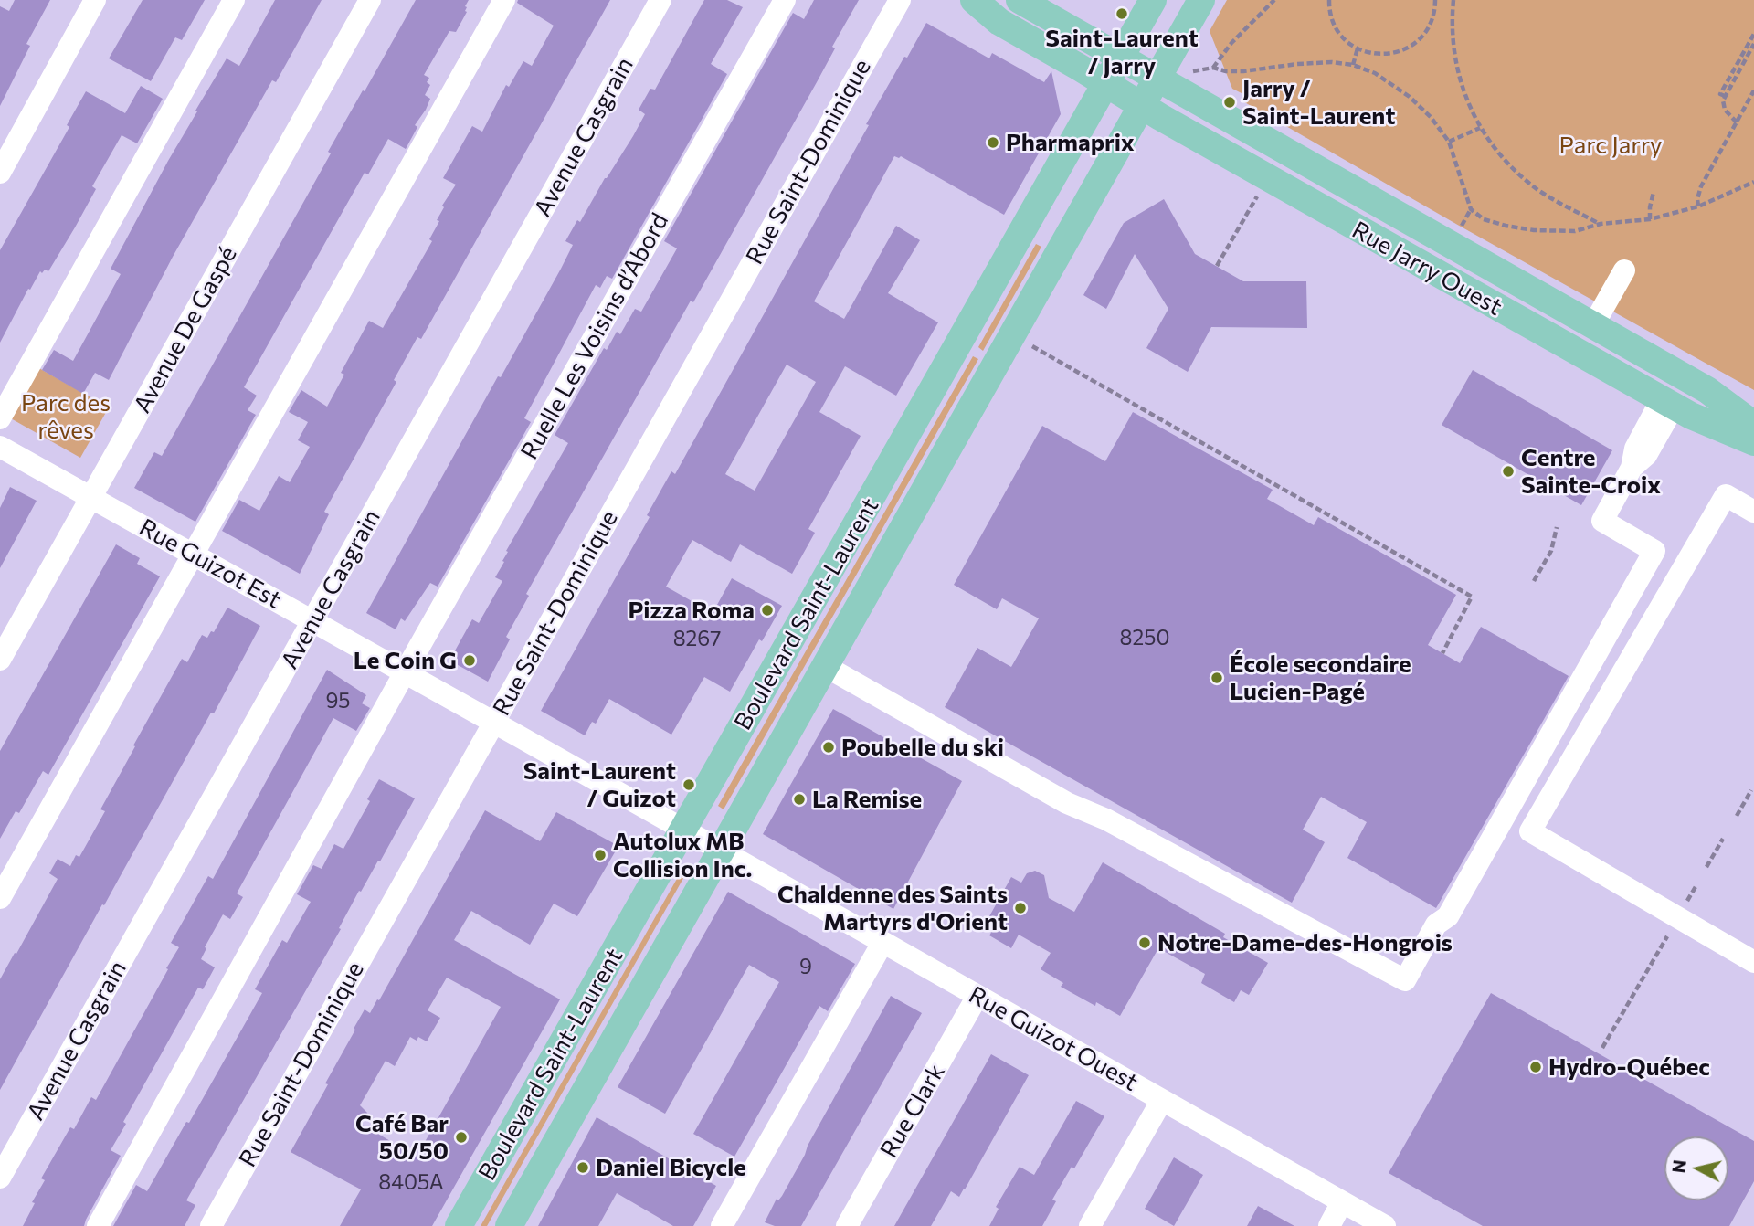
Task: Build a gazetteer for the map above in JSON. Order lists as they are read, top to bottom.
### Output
{
  "streets": {
    "main road": ["Rue Jarry Ouest", "Boulevard Saint-Laurent"],
    "street": [
      "Avenue Casgrain",
      "Rue Saint-Dominique",
      "Avenue De Gaspé",
      "Ruelle Les Voisins d’Abord",
      "Rue Guizot Est",
      "Rue Guizot Ouest",
      "Rue Clark"
    ]
  },
  "crossings": [
    ["Avenue Casgrain", "Rue Guizot Est"],
    ["Rue Saint-Dominique", "Rue Guizot Est"],
    ["Rue Jarry Ouest", "Boulevard Saint-Laurent"],
    ["Avenue De Gaspé", "Rue Guizot Est"],
    ["Ruelle Les Voisins d’Abord", "Rue Guizot Est"],
    ["Rue Guizot Est", "Boulevard Saint-Laurent"],
    ["Rue Guizot Est", "Rue Guizot Ouest"],
    ["Boulevard Saint-Laurent", "Rue Guizot Ouest"],
    ["Rue Guizot Ouest", "Rue Clark"]
  ],
  "parks": ["Parc Jarry", "Parc des rêves"],
  "places": [
    "Saint-Laurent / Jarry",
    "Jarry / Saint-Laurent",
    "Pharmaprix",
    "Centre Sainte-Croix",
    "Pizza Roma",
    "Le Coin G",
    "École secondaire Lucien-Pagé",
    "Poubelle du ski",
    "Saint-Laurent / Guizot",
    "La Remise",
    "Autolux MB Collision Inc.",
    "Chaldenne des Saints Martyrs d'Orient",
    "Notre-Dame-des-Hongrois",
    "Hydro-Québec",
    "Café Bar 50/50",
    "Daniel Bicycle"
  ],
  "house_numbers": [
    "8250",
    "8267",
    "95",
    "9",
    "8405A"
  ],
  "north": "left"
}
